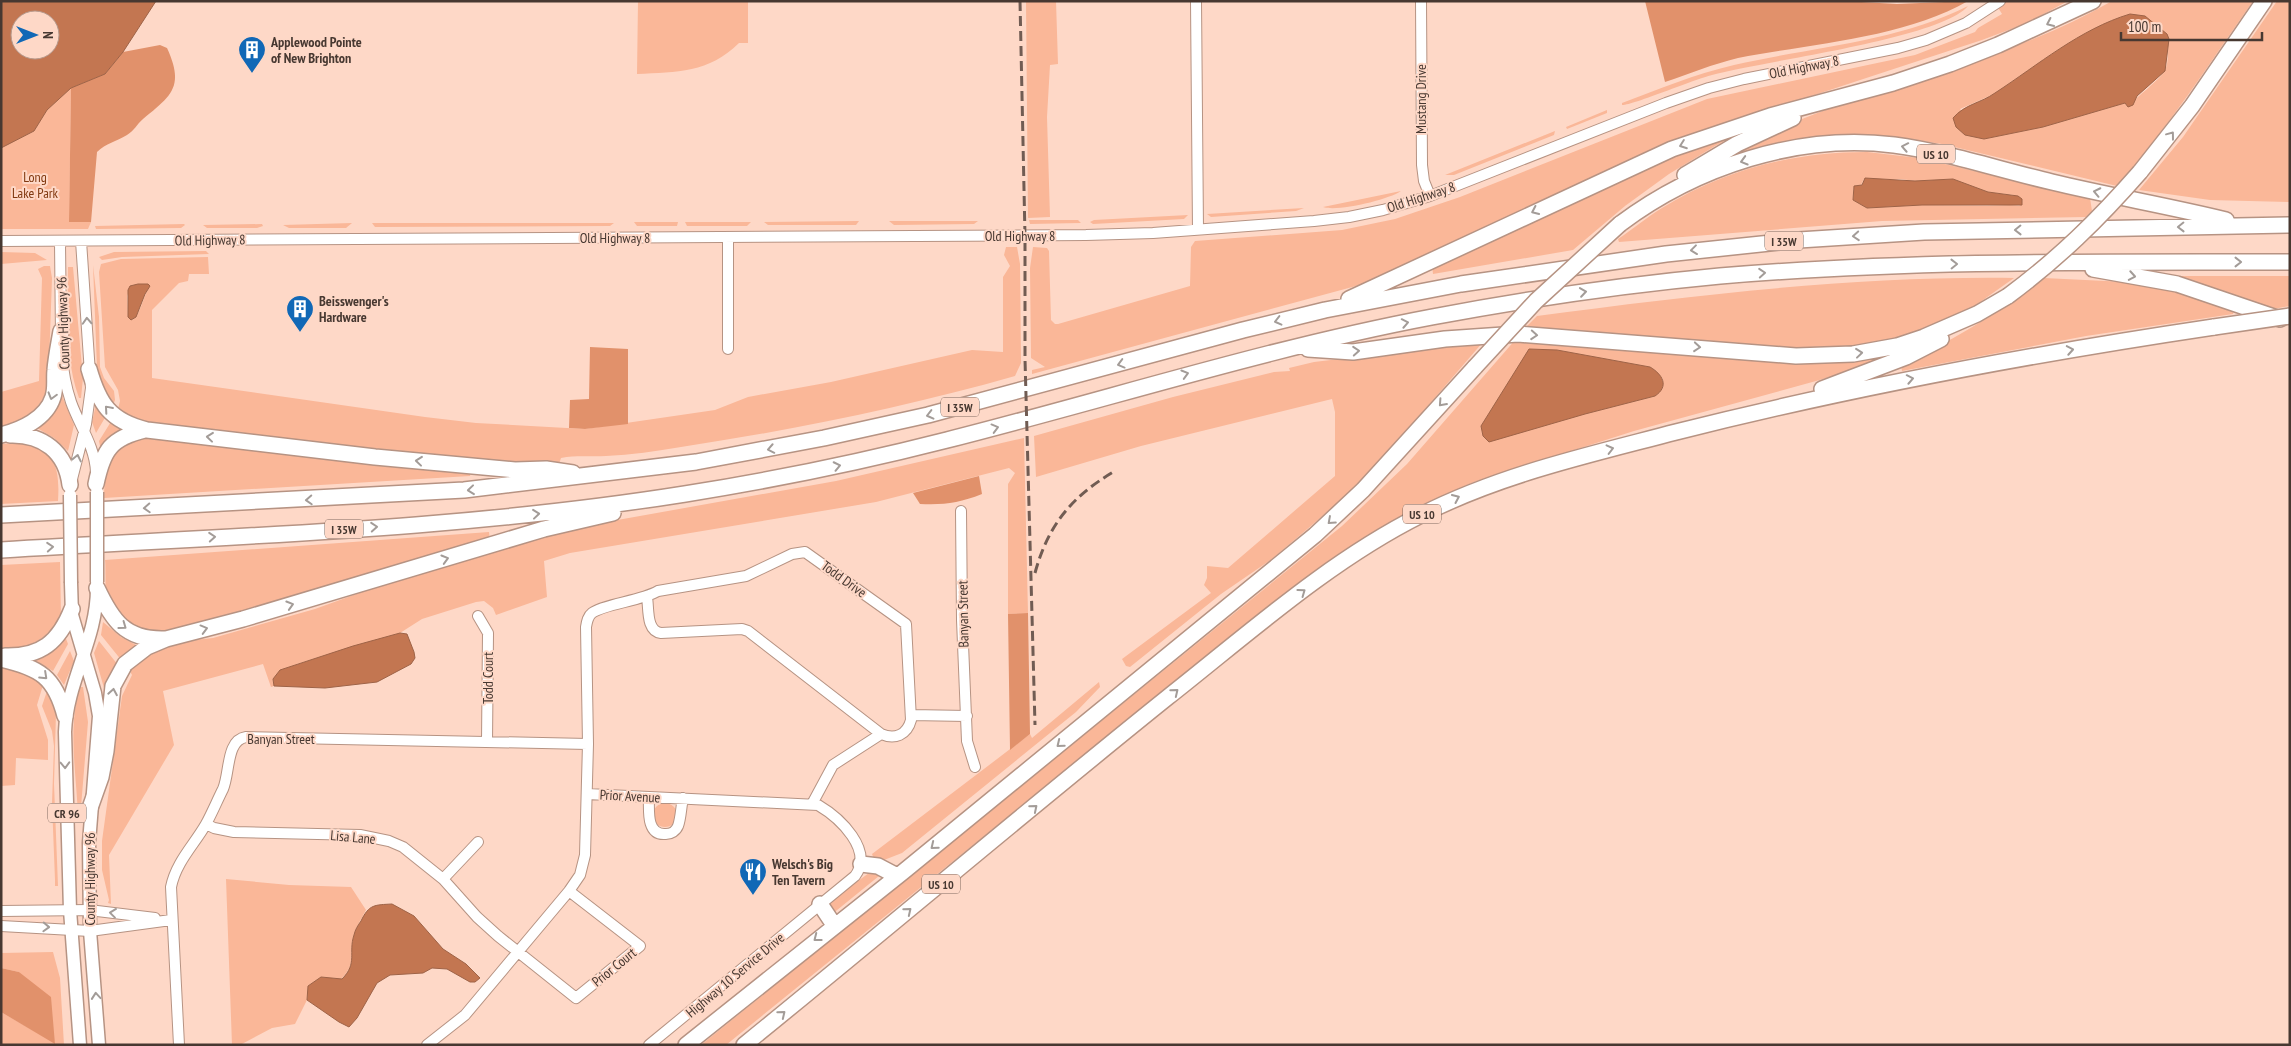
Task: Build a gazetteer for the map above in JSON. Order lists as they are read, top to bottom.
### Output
{
  "streets": {
    "highway": ["US 10", "I 35W"],
    "main road": ["County Highway 96", "CR 96"],
    "street": [
      "Old Highway 8",
      "Mustang Drive",
      "Todd Drive",
      "Banyan Street",
      "Todd Court",
      "Prior Avenue",
      "Lisa Lane",
      "Prior Court",
      "Highway 10 Service Drive"
    ]
  },
  "crossings": [
    ["Old Highway 8", "Mustang Drive"],
    ["Old Highway 8", "County Highway 96"],
    ["US 10", "I 35W"],
    ["Todd Drive", "Banyan Street"],
    ["Todd Drive", "Prior Avenue"],
    ["Banyan Street", "Todd Court"],
    ["Banyan Street", "Lisa Lane"],
    ["Prior Avenue", "Lisa Lane"],
    ["Prior Avenue", "Prior Court"],
    ["Lisa Lane", "Prior Court"]
  ],
  "parks": ["Long Lake Park"],
  "places": {
    "building": ["Applewood Pointe of New Brighton", "Beisswenger's Hardware"],
    "restaurant": ["Welsch's Big Ten Tavern"]
  },
  "scale_bar": "100 m",
  "north": "right"
}
